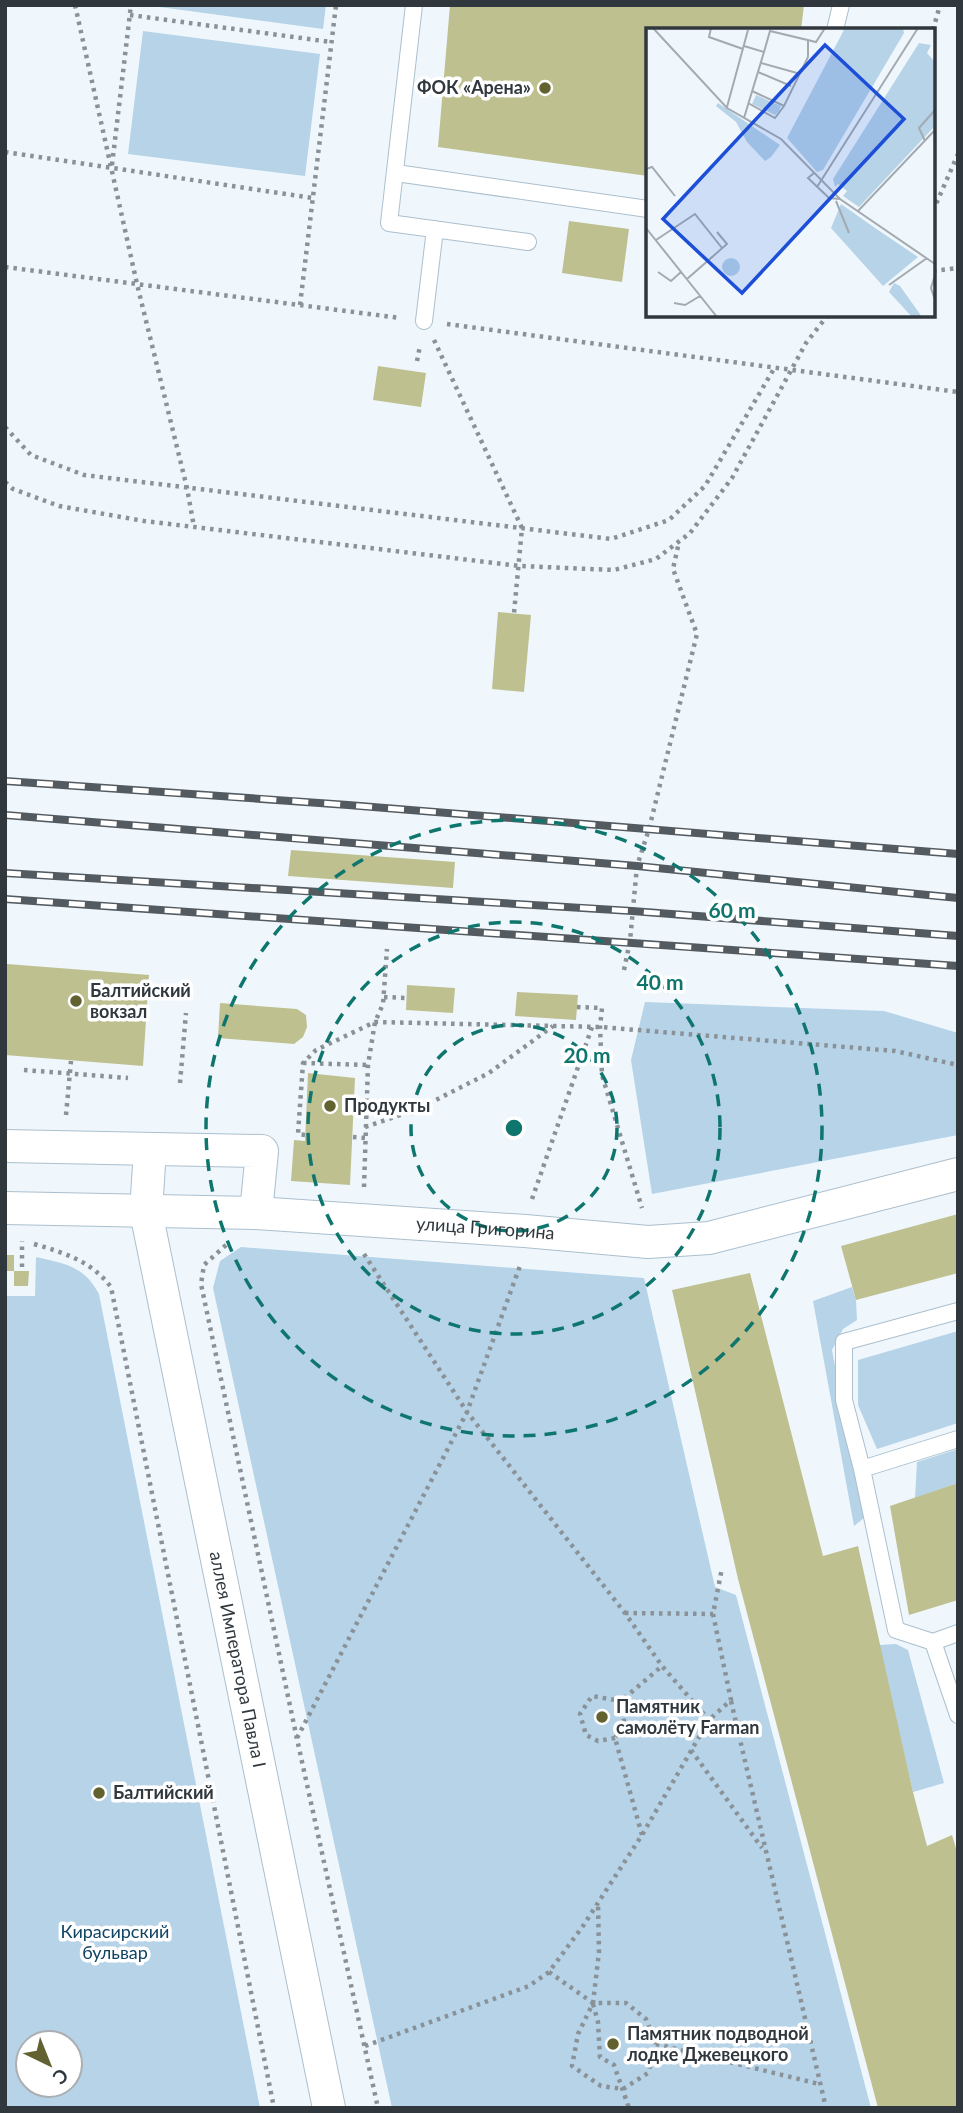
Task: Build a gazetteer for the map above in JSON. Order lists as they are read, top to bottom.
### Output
{
  "streets": {
    "street": ["улица Григорина", "аллея Императора Павла I"]
  },
  "crossings": [
    ["улица Григорина", "аллея Императора Павла I"]
  ],
  "parks": ["Кирасирский бульвар"],
  "places": [
    "ФОК «Арена»",
    "Балтийский вокзал",
    "Продукты",
    "Памятник самолёту Farman",
    "Балтийский",
    "Памятник подводной лодке Джевецкого"
  ],
  "north": "bottom right",
  "rings": ["60 m", "40 m", "20 m"]
}
